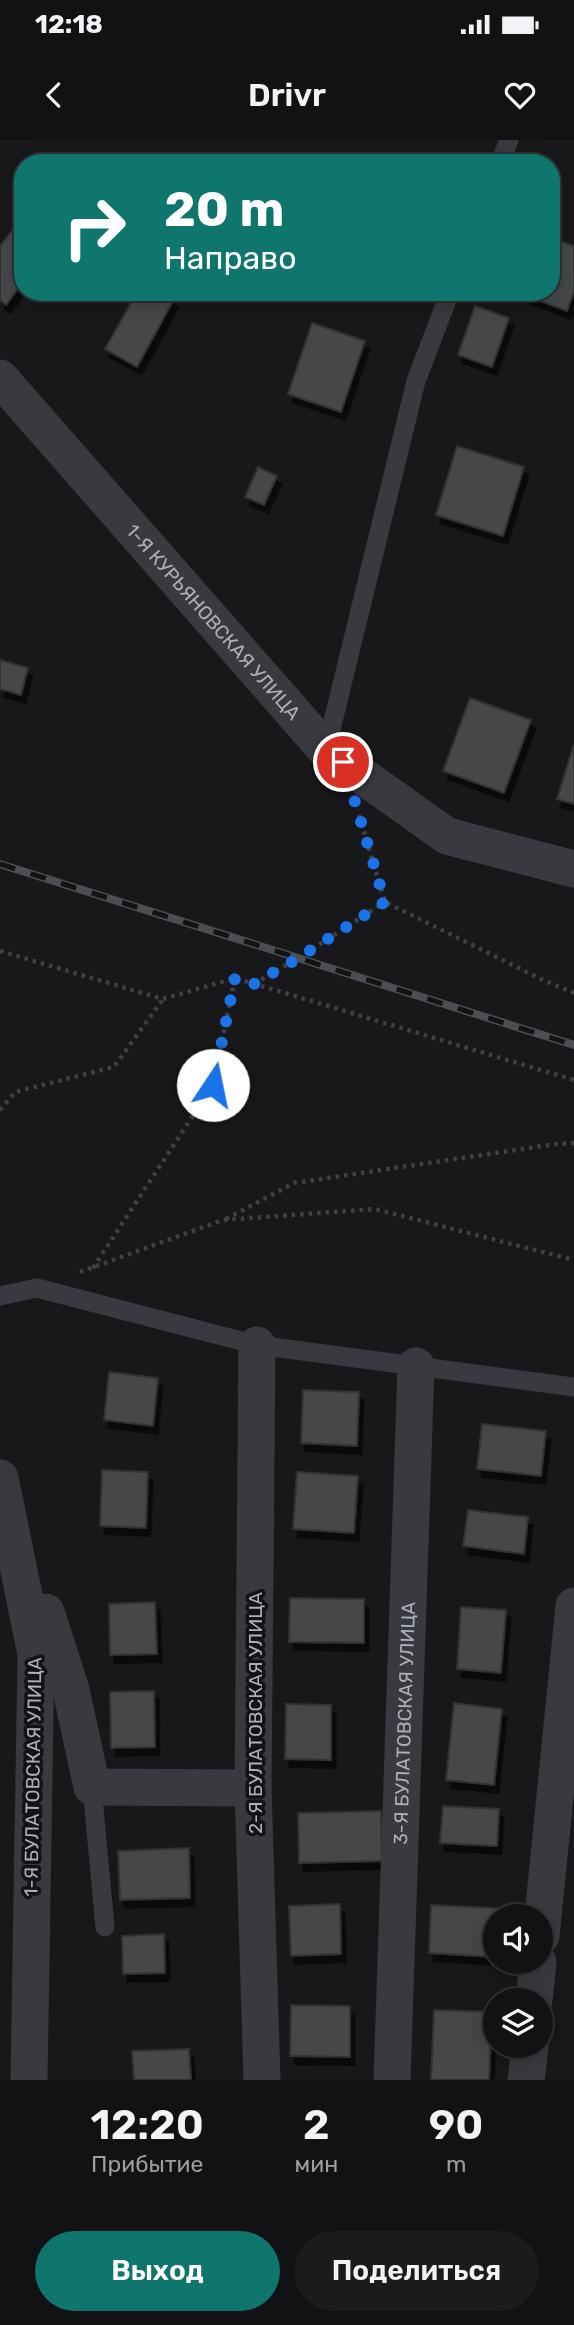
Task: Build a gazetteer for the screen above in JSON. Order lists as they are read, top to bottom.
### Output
{
  "streets": {
    "street": [
      "1-Я КУРЬЯНОВСКАЯ УЛИЦА",
      "2-Я БУЛАТОВСКАЯ УЛИЦА",
      "3-Я БУЛАТОВСКАЯ УЛИЦА",
      "1-Я БУЛАТОВСКАЯ УЛИЦА"
    ]
  },
  "page": {
    "status": "12:18",
    "header": "Drivr",
    "turn": ["20 m", "Направо"],
    "eta": [
      "12:20",
      "Прибытие",
      "2",
      "мин",
      "90",
      "m"
    ],
    "buttons": ["Выход", "Поделиться"]
  }
}
